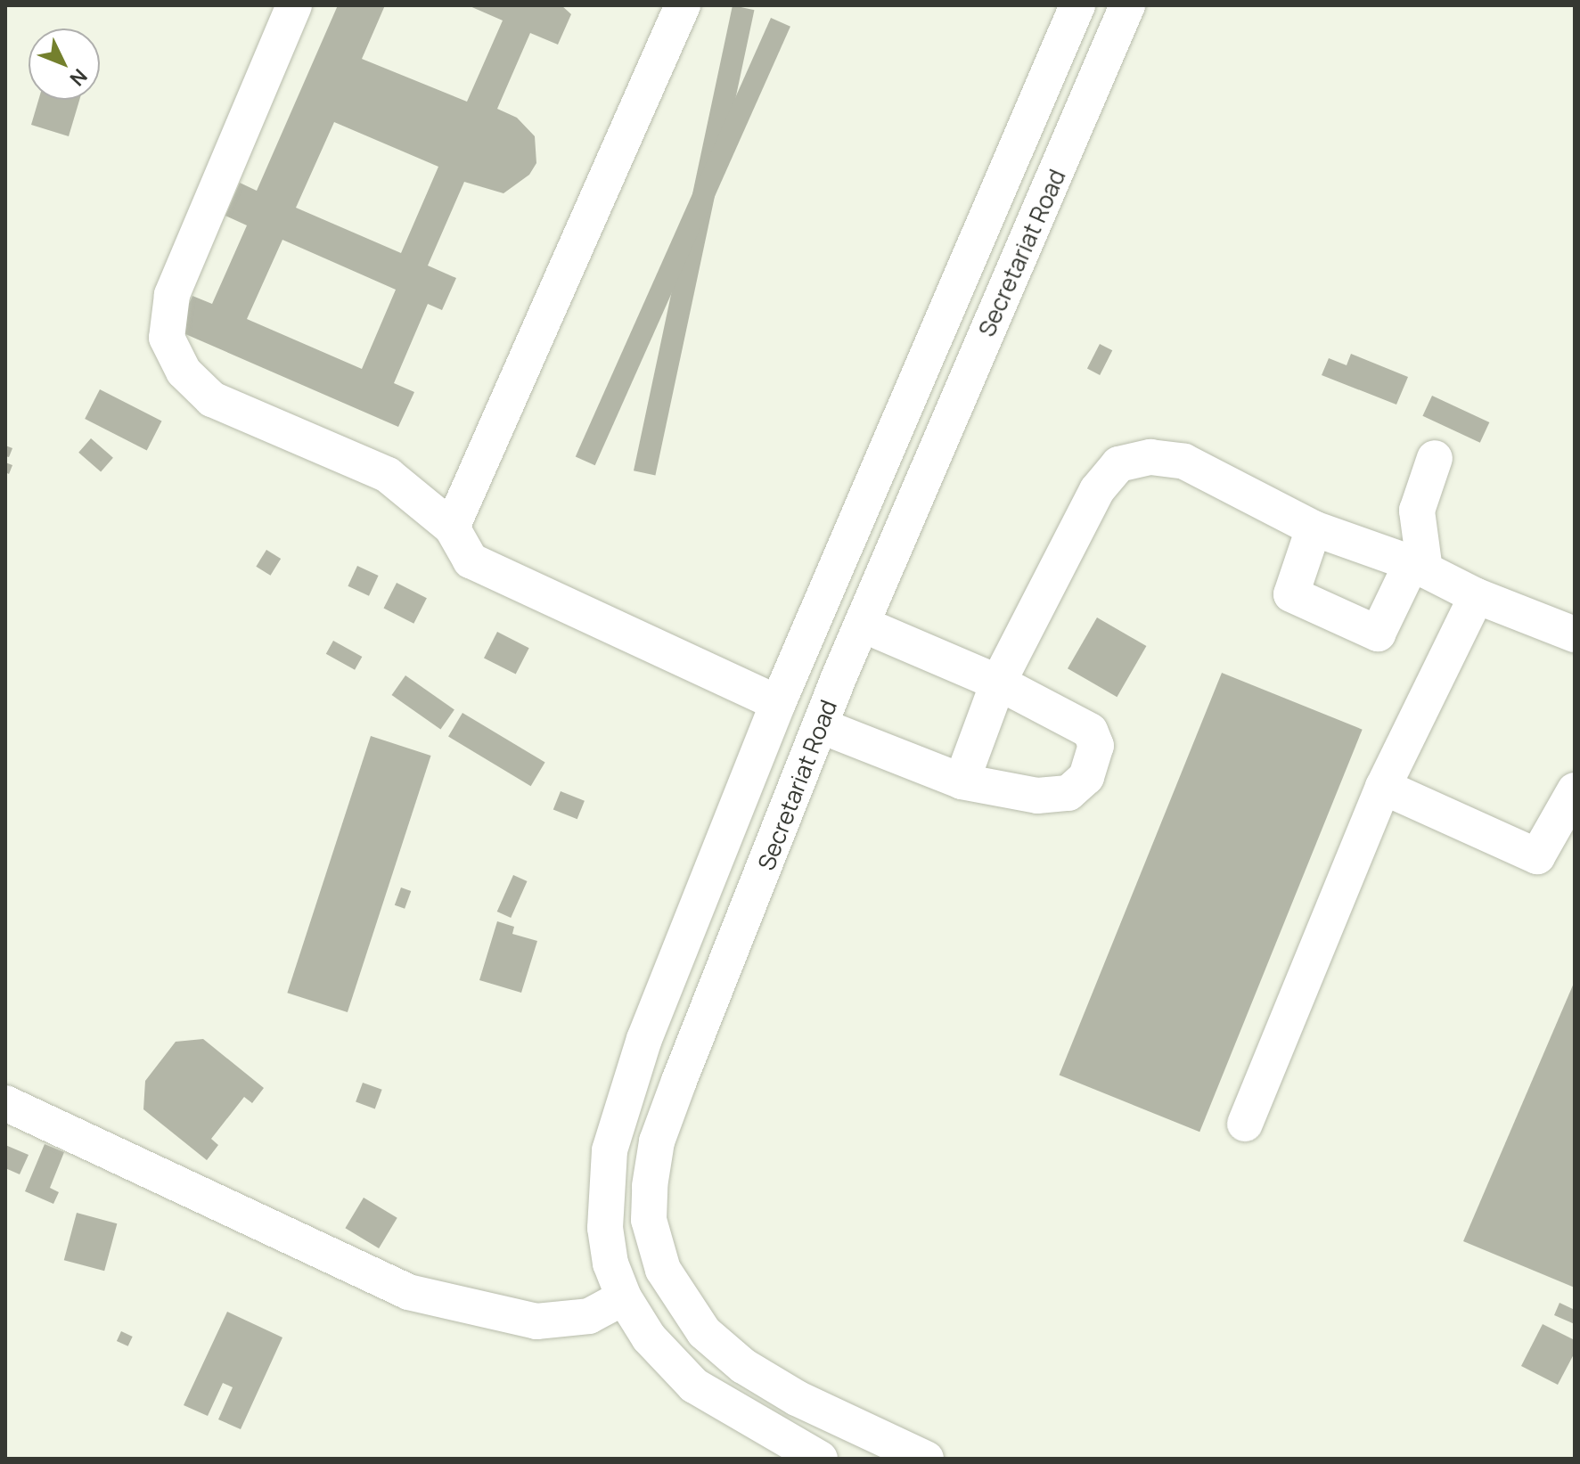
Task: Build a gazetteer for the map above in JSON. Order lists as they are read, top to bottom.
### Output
{
  "streets": {
    "street": ["Secretariat Road"]
  },
  "north": "bottom right"
}
